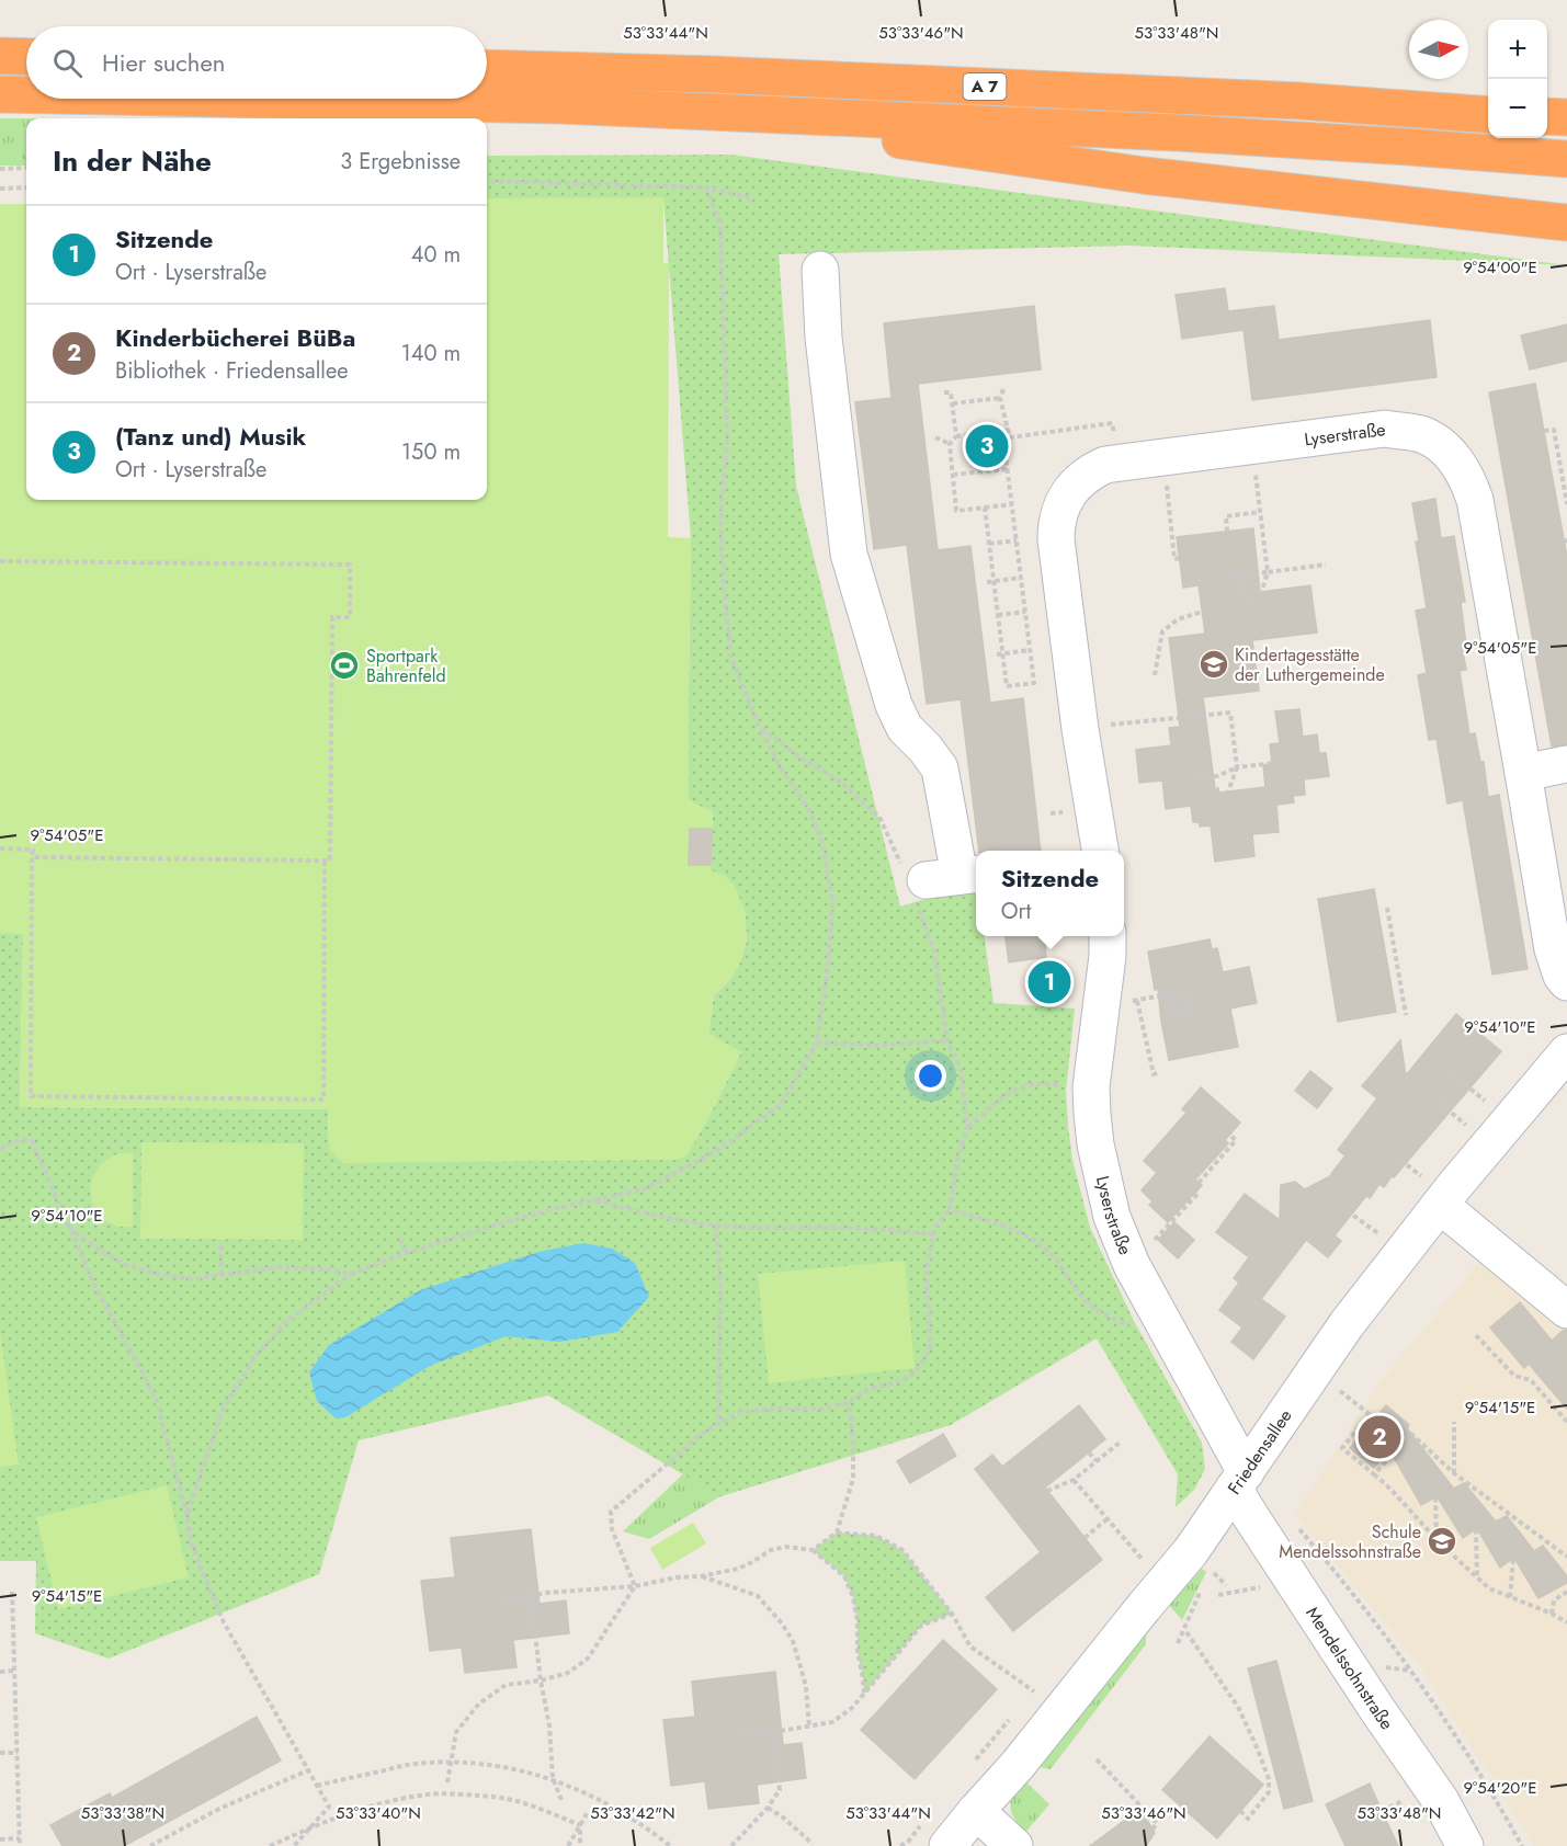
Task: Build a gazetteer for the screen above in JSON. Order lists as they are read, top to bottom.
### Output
{
  "streets": {
    "highway": ["A 7"],
    "street": ["Lyserstraße", "Friedensallee", "Mendelssohnstraße"]
  },
  "crossings": [
    ["Lyserstraße", "Friedensallee"],
    ["Lyserstraße", "Mendelssohnstraße"],
    ["Friedensallee", "Mendelssohnstraße"]
  ],
  "places": {
    "school or university": ["Kindertagesstätte der Luthergemeinde", "Schule Mendelssohnstraße"],
    "sports": ["Sportpark Bahrenfeld"]
  },
  "north": "right",
  "page": {
    "map_buttons": ["+", "−"],
    "search": "Hier suchen",
    "heading": ["In der Nähe", "3 Ergebnisse"],
    "list": [
      {
        "mark": "1",
        "name": "Sitzende",
        "note": "Ort · Lyserstraße",
        "value": "40 m"
      },
      {
        "mark": "2",
        "name": "Kinderbücherei BüBa",
        "note": "Bibliothek · Friedensallee",
        "value": "140 m"
      },
      {
        "mark": "3",
        "name": "(Tanz und) Musik",
        "note": "Ort · Lyserstraße",
        "value": "150 m"
      }
    ],
    "pins": ["3", "1", "2"],
    "popup": ["Sitzende", "Ort"]
  },
  "coordinates": [
    "53°33'44\"N",
    "53°33'46\"N",
    "53°33'48\"N",
    "9°54'00\"E",
    "9°54'05\"E",
    "9°54'10\"E",
    "9°54'15\"E",
    "9°54'20\"E",
    "53°33'38\"N",
    "53°33'40\"N",
    "53°33'42\"N"
  ]
}
